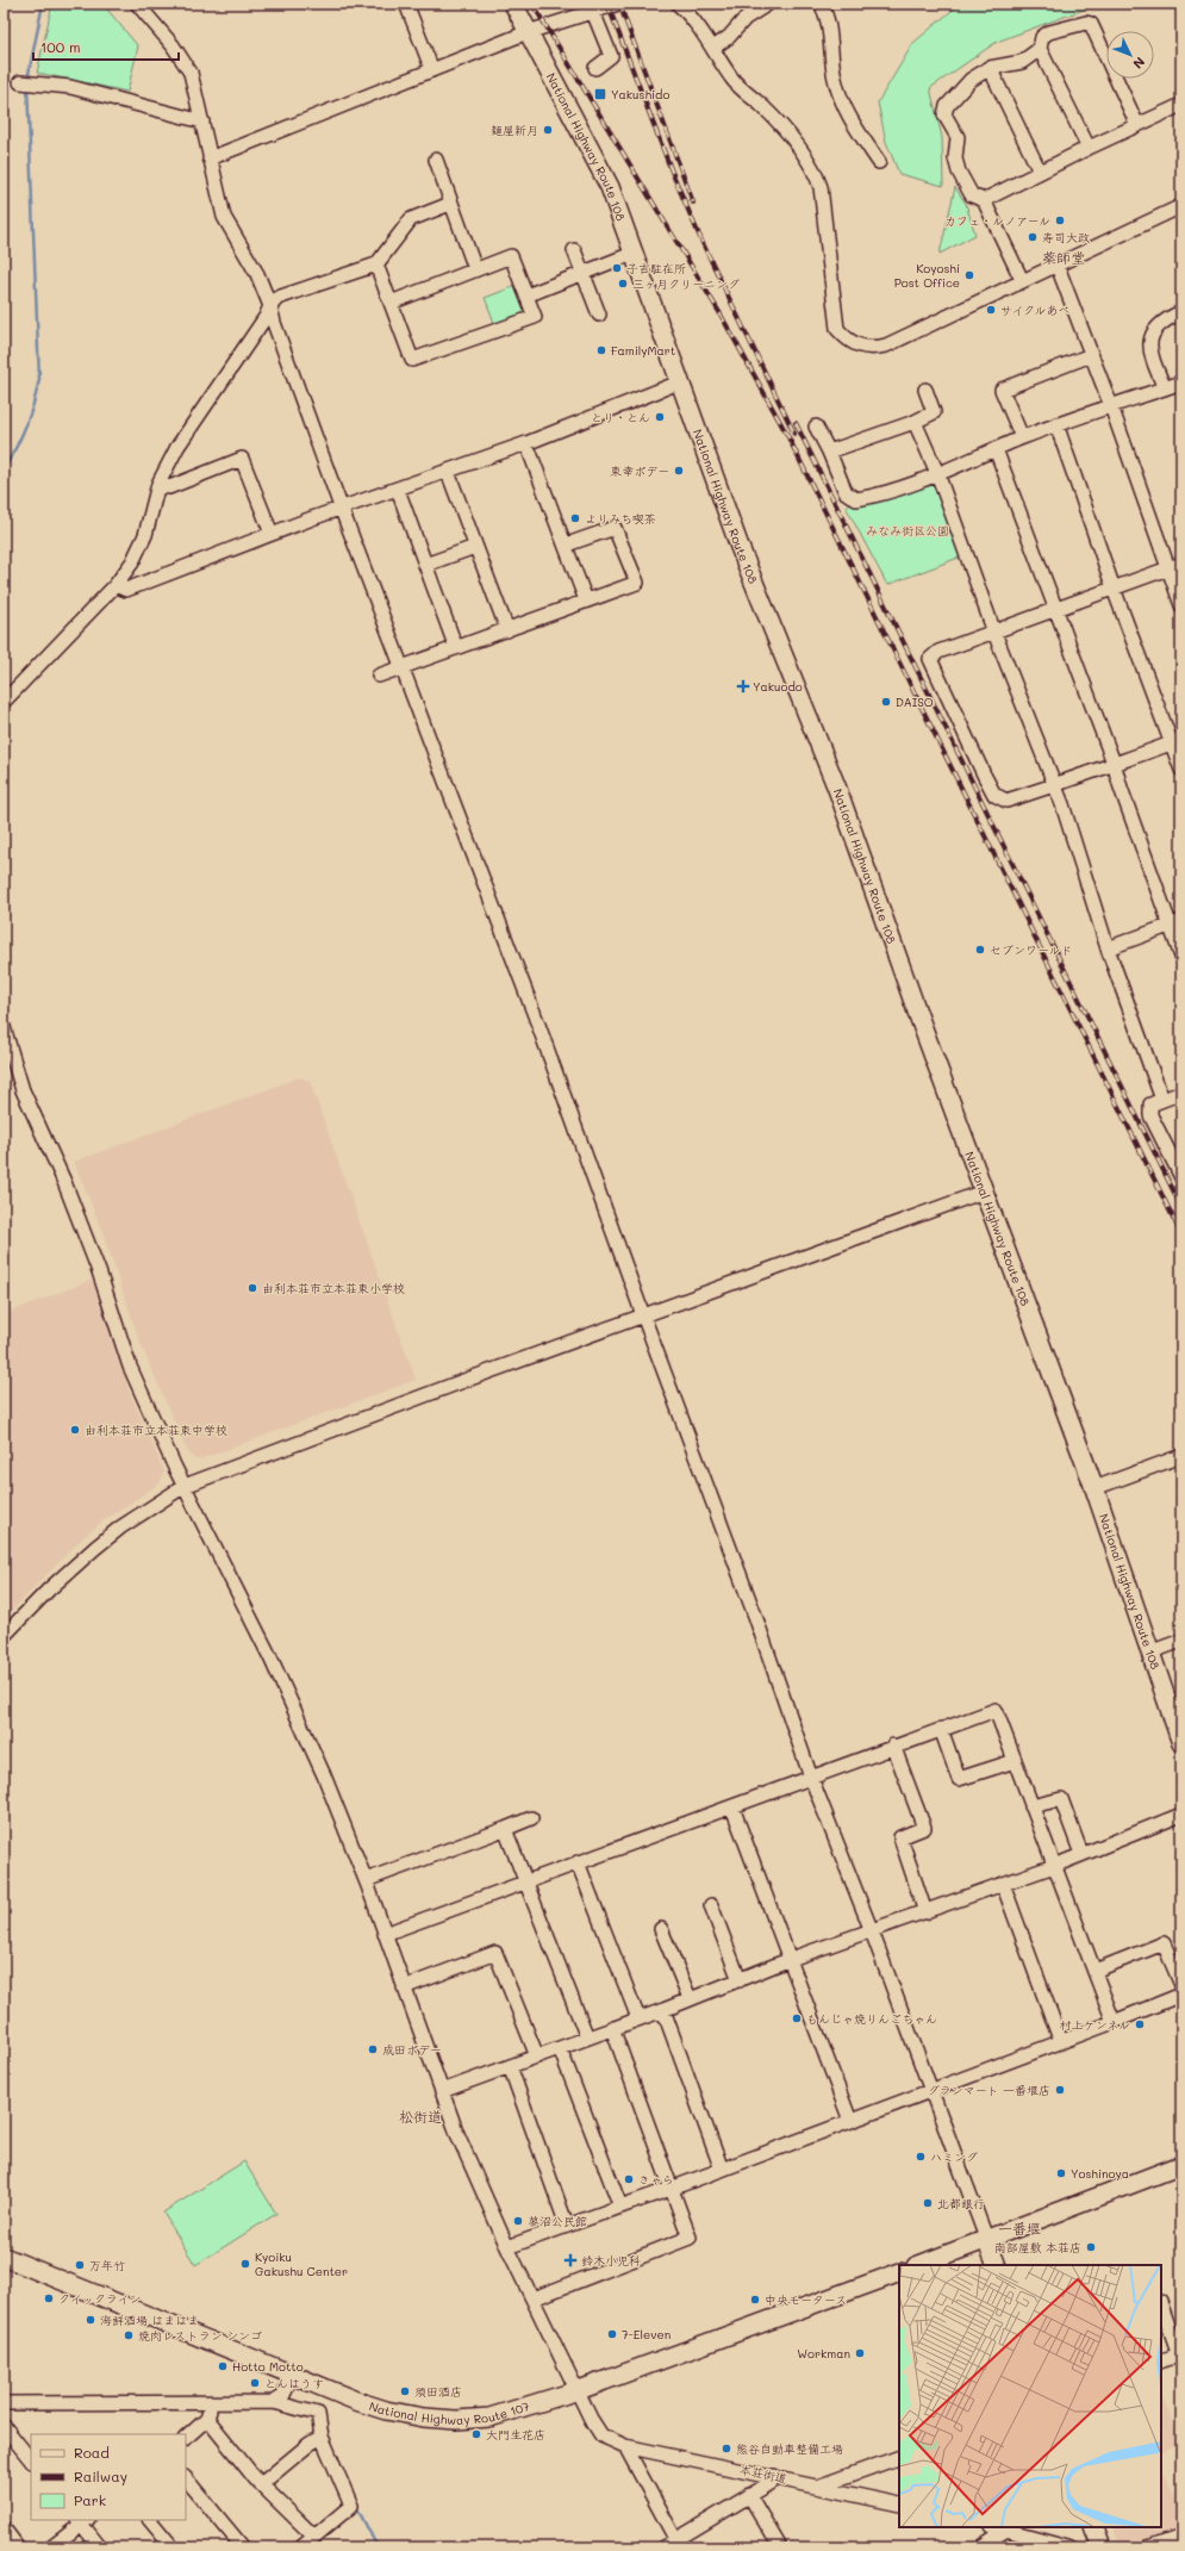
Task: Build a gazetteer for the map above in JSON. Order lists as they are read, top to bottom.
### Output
{
  "streets": {
    "highway": ["National Highway Route 108", "National Highway Route 107"],
    "street": ["本荘街道"]
  },
  "crossings": [
    ["National Highway Route 107", "本荘街道"]
  ],
  "districts": ["薬師堂", "松街道", "一番堰"],
  "parks": ["みなみ街区公園"],
  "places": {
    "transit": ["Yakushido"],
    "other": [
      "麺屋新月",
      "カフェ・ルノアール",
      "寿司大政",
      "子吉駐在所",
      "Koyoshi Post Office",
      "三ヶ月クリーニング",
      "サイクルあべ",
      "FamilyMart",
      "とり・とん",
      "東幸ボデー",
      "よりみち喫茶",
      "DAISO",
      "セブンワールド",
      "由利本荘市立本荘東小学校",
      "由利本荘市立本荘東中学校",
      "もんじゃ焼りんごちゃん",
      "村上ケンネル",
      "成田ボデー",
      "グランマート 一番堰店",
      "ハミング",
      "Yoshinoya",
      "きゃら",
      "北都銀行",
      "蓼沼公民館",
      "南部屋敷 本荘店",
      "Kyoiku Gakushu Center",
      "万年竹",
      "クイックライン",
      "中央モータース",
      "海鮮酒場 はまはま",
      "7-Eleven",
      "焼肉レストラン シンゴ",
      "Workman",
      "Hotto Motto",
      "とんはうす",
      "須田酒店",
      "大門生花店",
      "熊谷自動車整備工場"
    ],
    "health": ["Yakuodo", "鈴木小児科"]
  },
  "legend": ["Road", "Railway", "Park"],
  "scale_bar": "100 m",
  "north": "bottom right"
}
